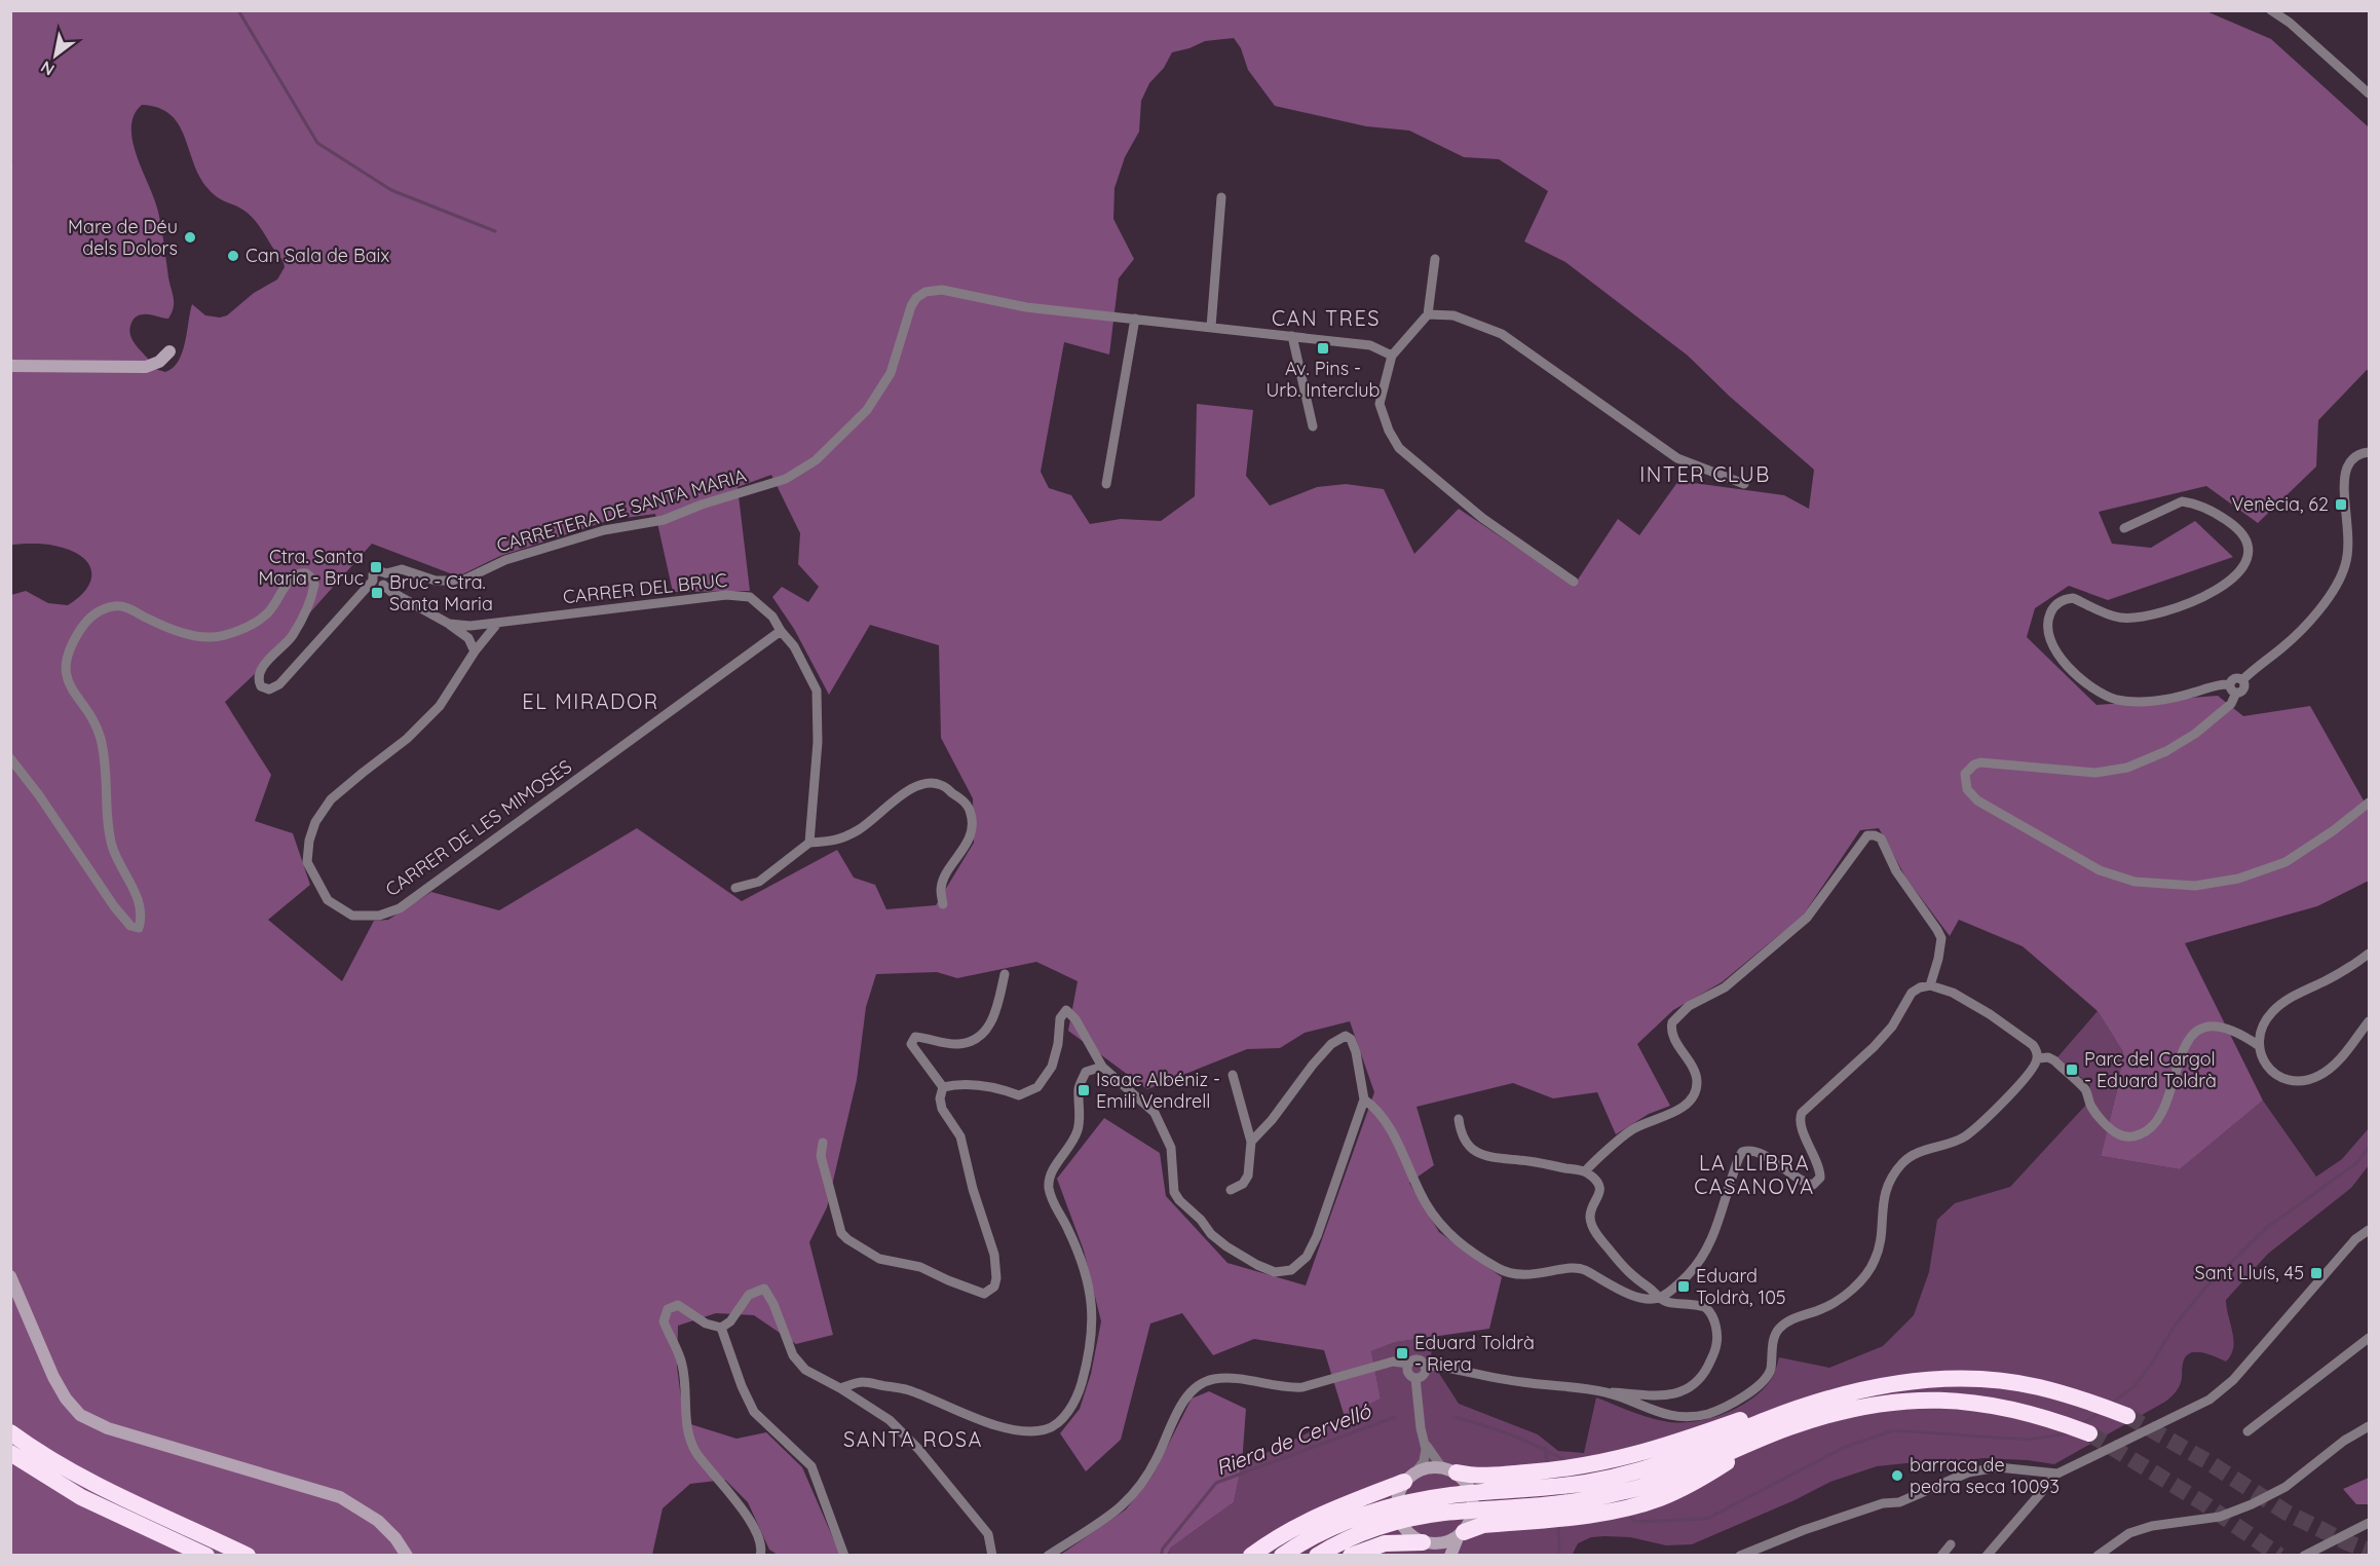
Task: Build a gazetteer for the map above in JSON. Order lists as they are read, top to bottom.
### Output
{
  "streets": {
    "street": ["CARRETERA DE SANTA MARIA", "CARRER DEL BRUC", "CARRER DE LES MIMOSES"]
  },
  "crossings": [
    ["CARRETERA DE SANTA MARIA", "CARRER DEL BRUC"],
    ["CARRER DEL BRUC", "CARRER DE LES MIMOSES"]
  ],
  "districts": [
    "CAN TRES",
    "INTER CLUB",
    "EL MIRADOR",
    "LA LLIBRA CASANOVA",
    "SANTA ROSA"
  ],
  "water": ["Riera de Cervelló"],
  "places": {
    "other": ["Mare de Déu dels Dolors", "Can Sala de Baix", "barraca de pedra seca 10093"],
    "transit": [
      "Av. Pins - Urb. Interclub",
      "Venècia, 62",
      "Ctra. Santa Maria - Bruc",
      "Bruc - Ctra. Santa Maria",
      "Parc del Cargol - Eduard Toldrà",
      "Isaac Albéniz - Emili Vendrell",
      "Sant Lluís, 45",
      "Eduard Toldrà, 105",
      "Eduard Toldrà - Riera"
    ]
  },
  "north": "bottom left"
}
